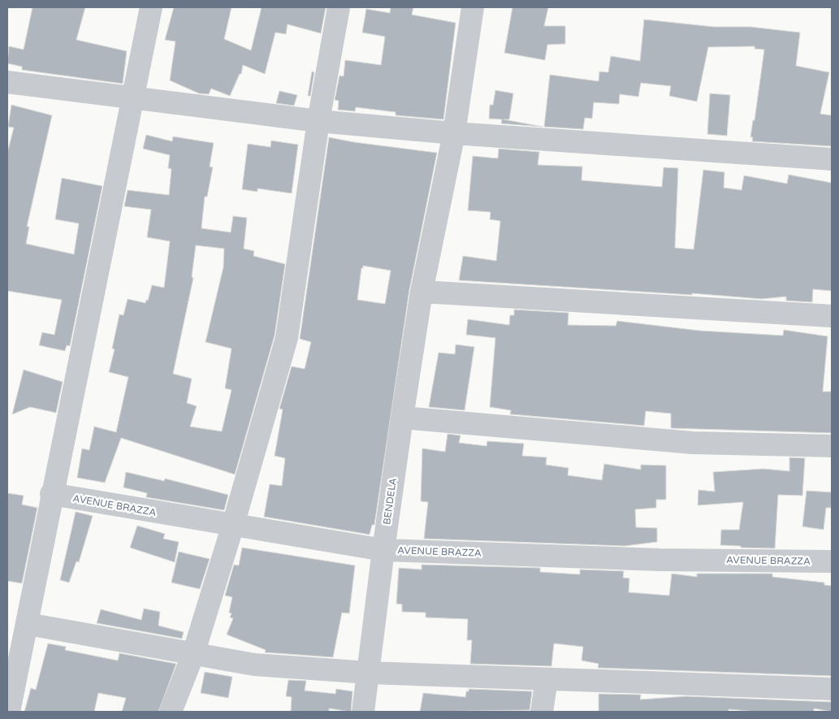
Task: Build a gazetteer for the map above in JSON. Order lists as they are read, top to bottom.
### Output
{
  "streets": {
    "street": ["BENDELA", "AVENUE BRAZZA"]
  },
  "crossings": [
    ["BENDELA", "AVENUE BRAZZA"]
  ]
}
